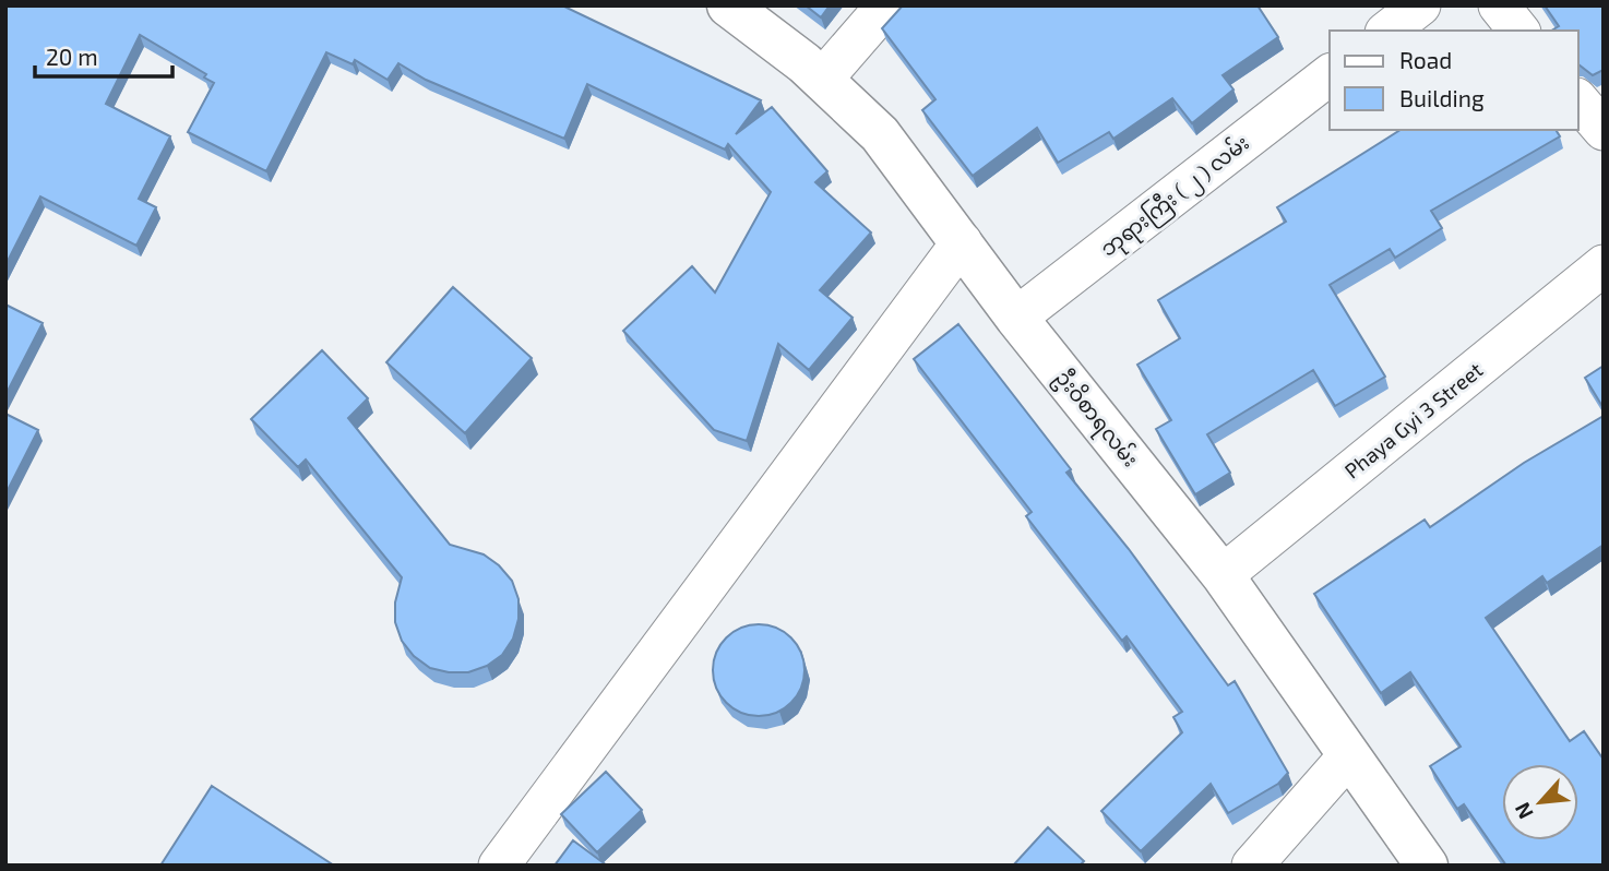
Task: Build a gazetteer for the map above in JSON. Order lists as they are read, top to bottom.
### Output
{
  "streets": {
    "street": ["ဘုရားကြီး ( ၂ ) လမ်း", "ဦးဝိစာရလမ်း", "Phaya Gyi 3 Street"]
  },
  "crossings": [
    ["ဘုရားကြီး ( ၂ ) လမ်း", "ဦးဝိစာရလမ်း"],
    ["ဦးဝိစာရလမ်း", "Phaya Gyi 3 Street"]
  ],
  "legend": ["Road", "Building"],
  "scale_bar": "20 m",
  "north": "bottom left"
}
